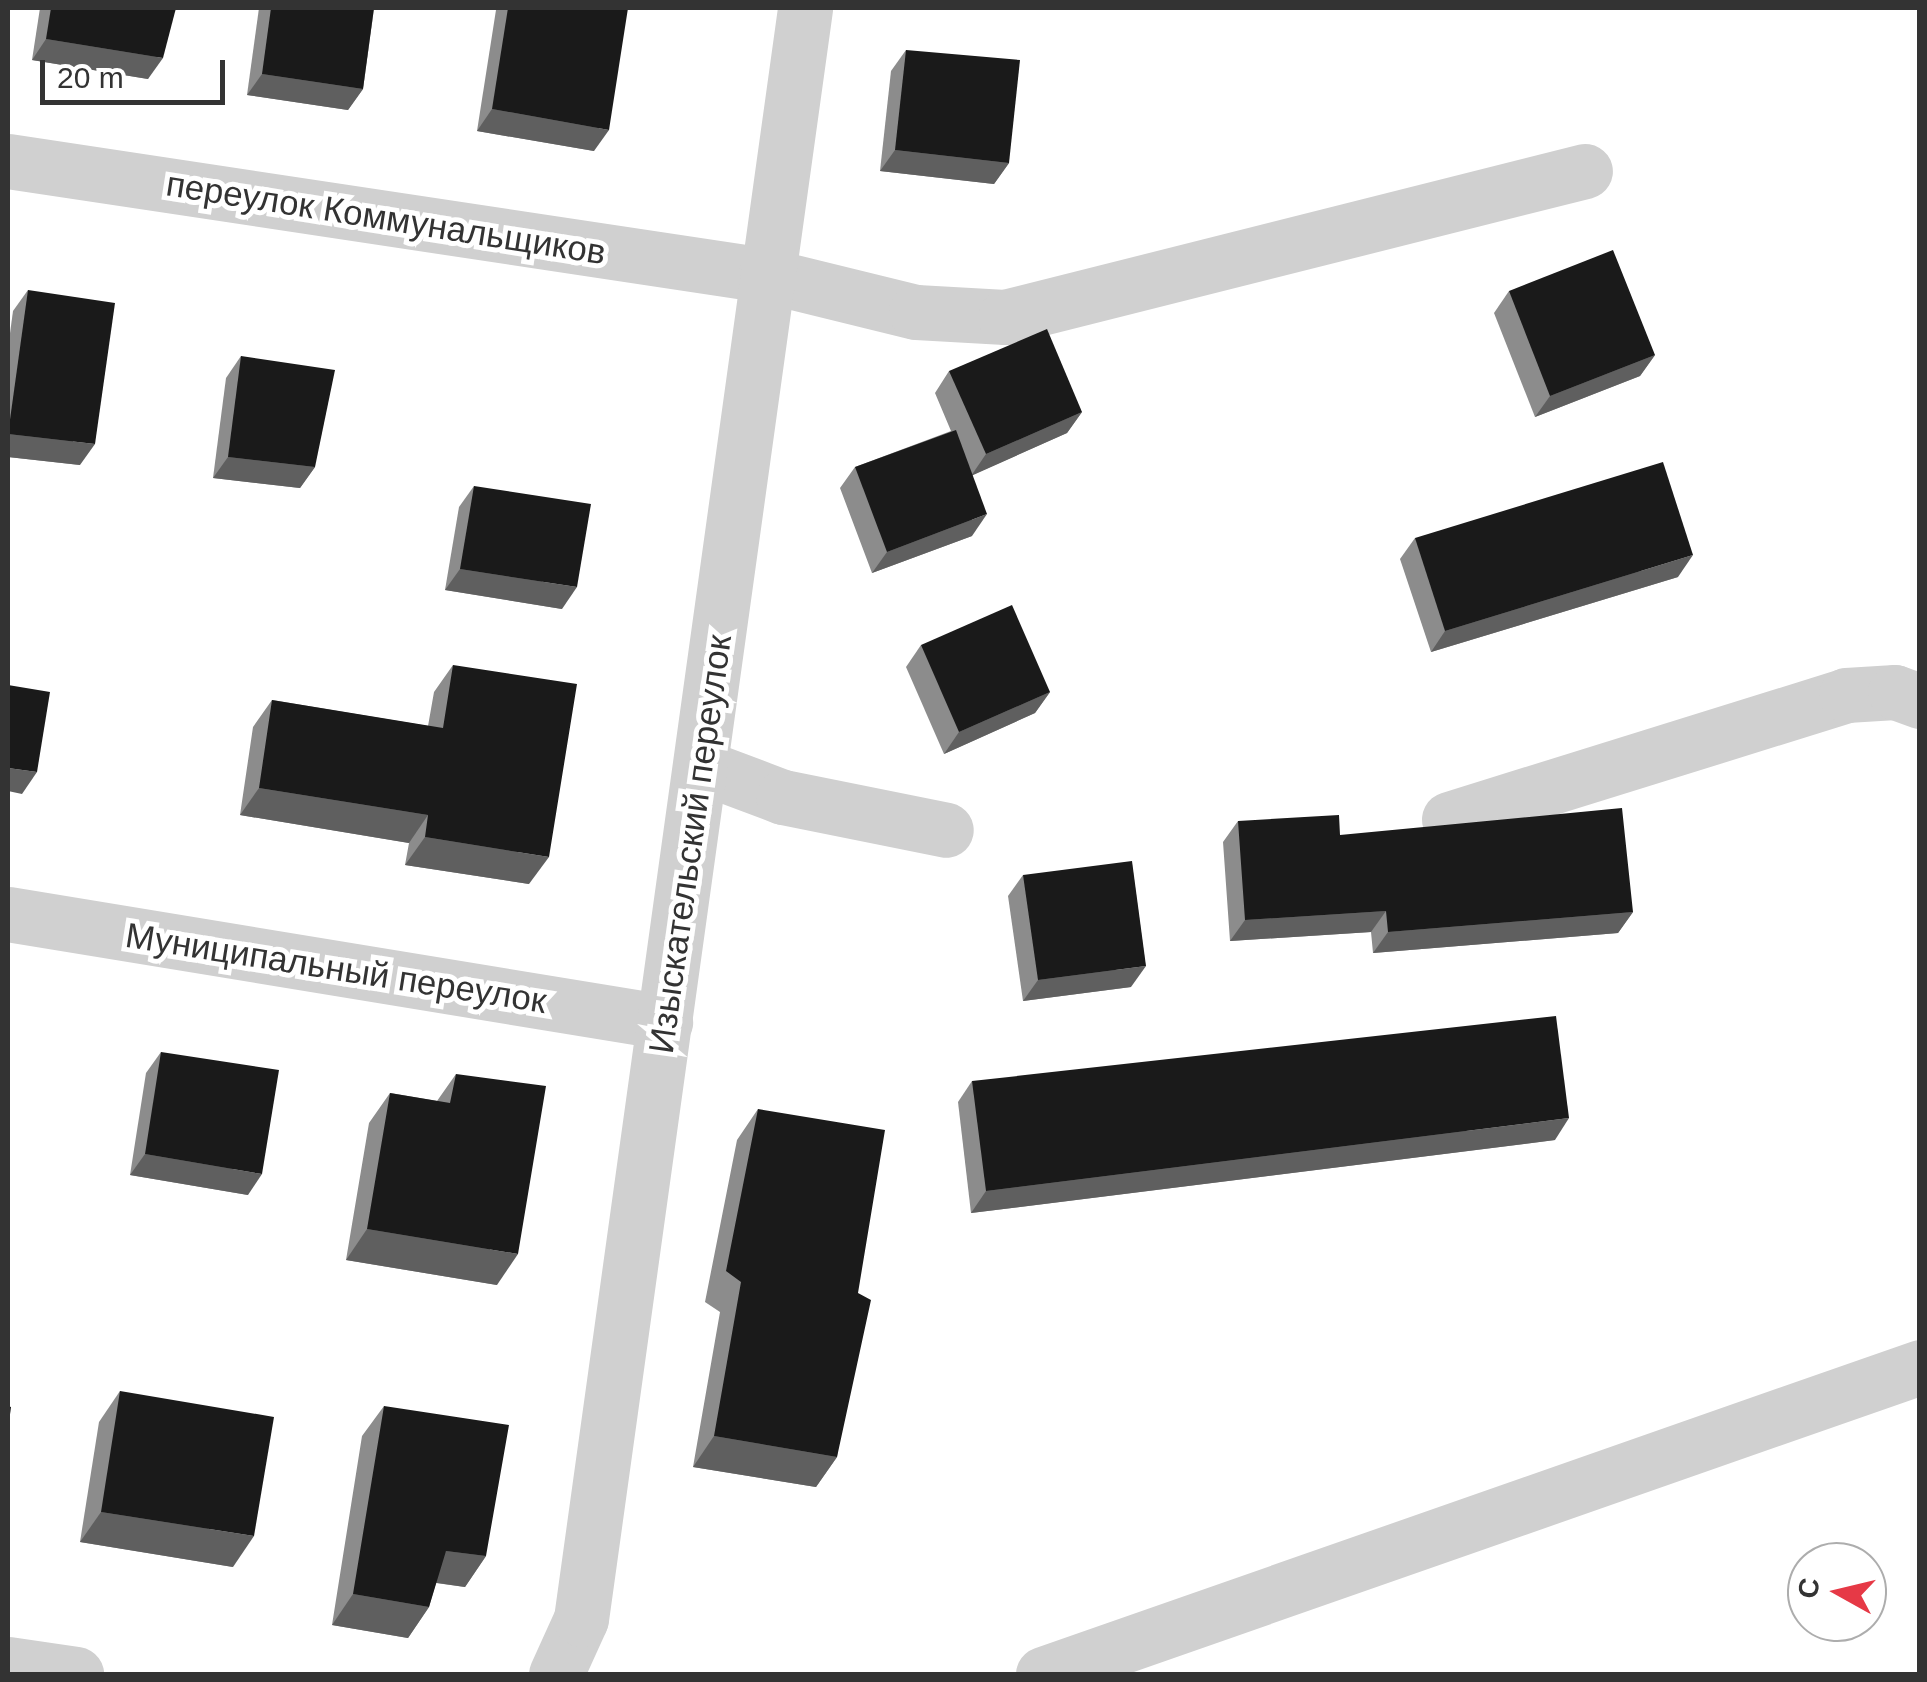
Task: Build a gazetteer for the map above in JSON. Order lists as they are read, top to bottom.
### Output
{
  "streets": {
    "street": ["переулок Коммунальщиков", "Изыскательский переулок", "Муниципальный переулок"]
  },
  "crossings": [
    ["переулок Коммунальщиков", "Изыскательский переулок"],
    ["Изыскательский переулок", "Муниципальный переулок"]
  ],
  "scale_bar": "20 m",
  "north": "left"
}
